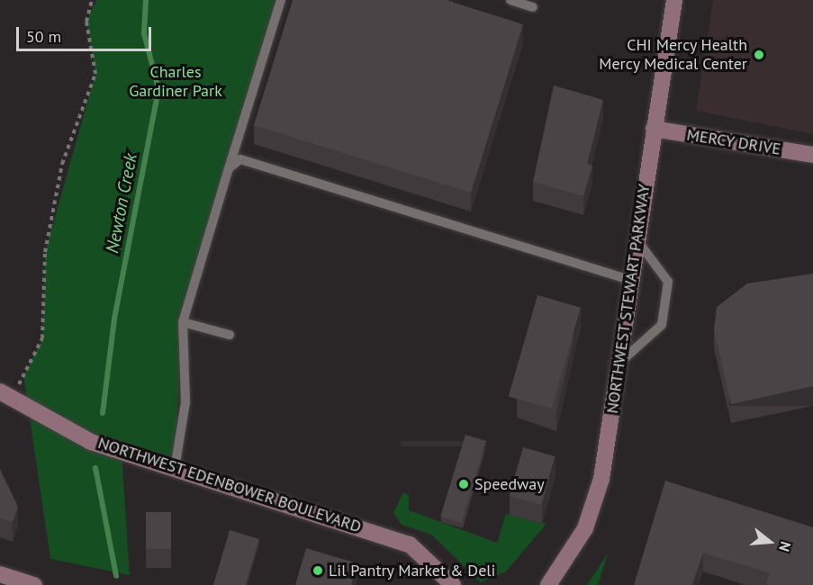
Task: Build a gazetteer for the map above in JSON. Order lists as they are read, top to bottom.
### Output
{
  "streets": {
    "main road": ["MERCY DRIVE", "NORTHWEST STEWART PARKWAY", "NORTHWEST EDENBOWER BOULEVARD"]
  },
  "crossings": [
    ["MERCY DRIVE", "NORTHWEST STEWART PARKWAY"]
  ],
  "water": ["Newton Creek"],
  "parks": ["Charles Gardiner Park"],
  "places": ["CHI Mercy Health Mercy Medical Center", "Speedway", "Lil Pantry Market & Deli"],
  "scale_bar": "50 m",
  "north": "right"
}
